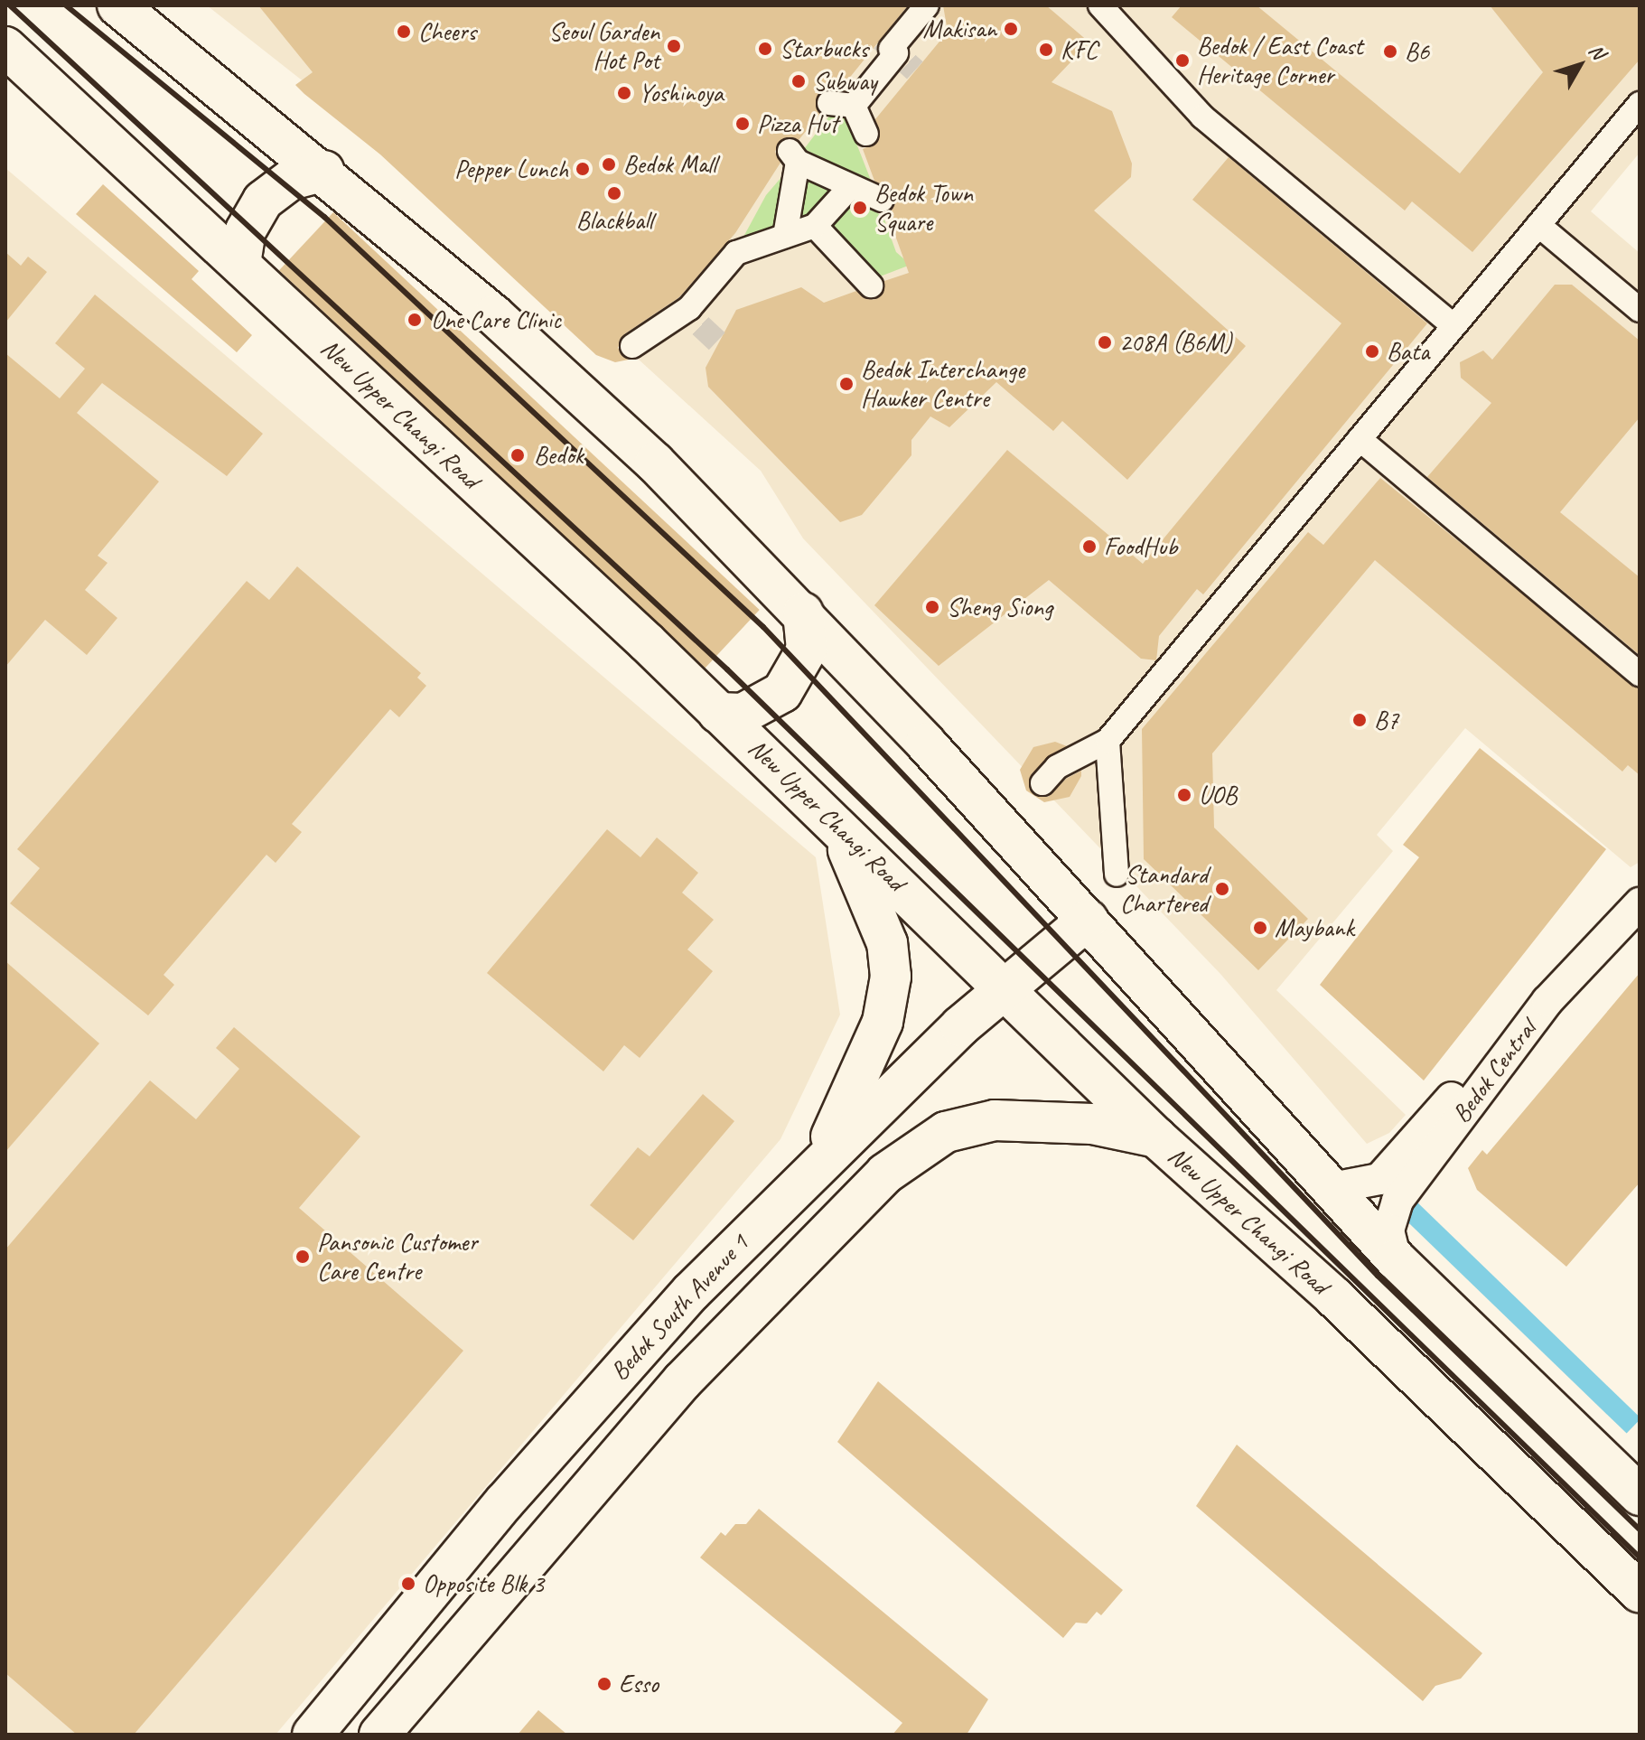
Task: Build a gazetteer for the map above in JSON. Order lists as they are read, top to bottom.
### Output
{
  "streets": {
    "main road": ["New Upper Changi Road", "Bedok South Avenue 1"],
    "street": ["Bedok Central"]
  },
  "crossings": [
    ["New Upper Changi Road", "Bedok South Avenue 1"]
  ],
  "places": [
    "Makisan",
    "Cheers",
    "Seoul Garden Hot Pot",
    "Starbucks",
    "KFC",
    "B6",
    "Bedok / East Coast Heritage Corner",
    "Subway",
    "Yoshinoya",
    "Pizza Hut",
    "Bedok Mall",
    "Pepper Lunch",
    "Blackball",
    "Bedok Town Square",
    "One Care Clinic",
    "208A (B6M)",
    "Bata",
    "Bedok Interchange Hawker Centre",
    "Bedok",
    "FoodHub",
    "Sheng Siong",
    "B7",
    "UOB",
    "Standard Chartered",
    "Maybank",
    "Pansonic Customer Care Centre",
    "Opposite Blk 3",
    "Esso"
  ],
  "north": "top right"
}
